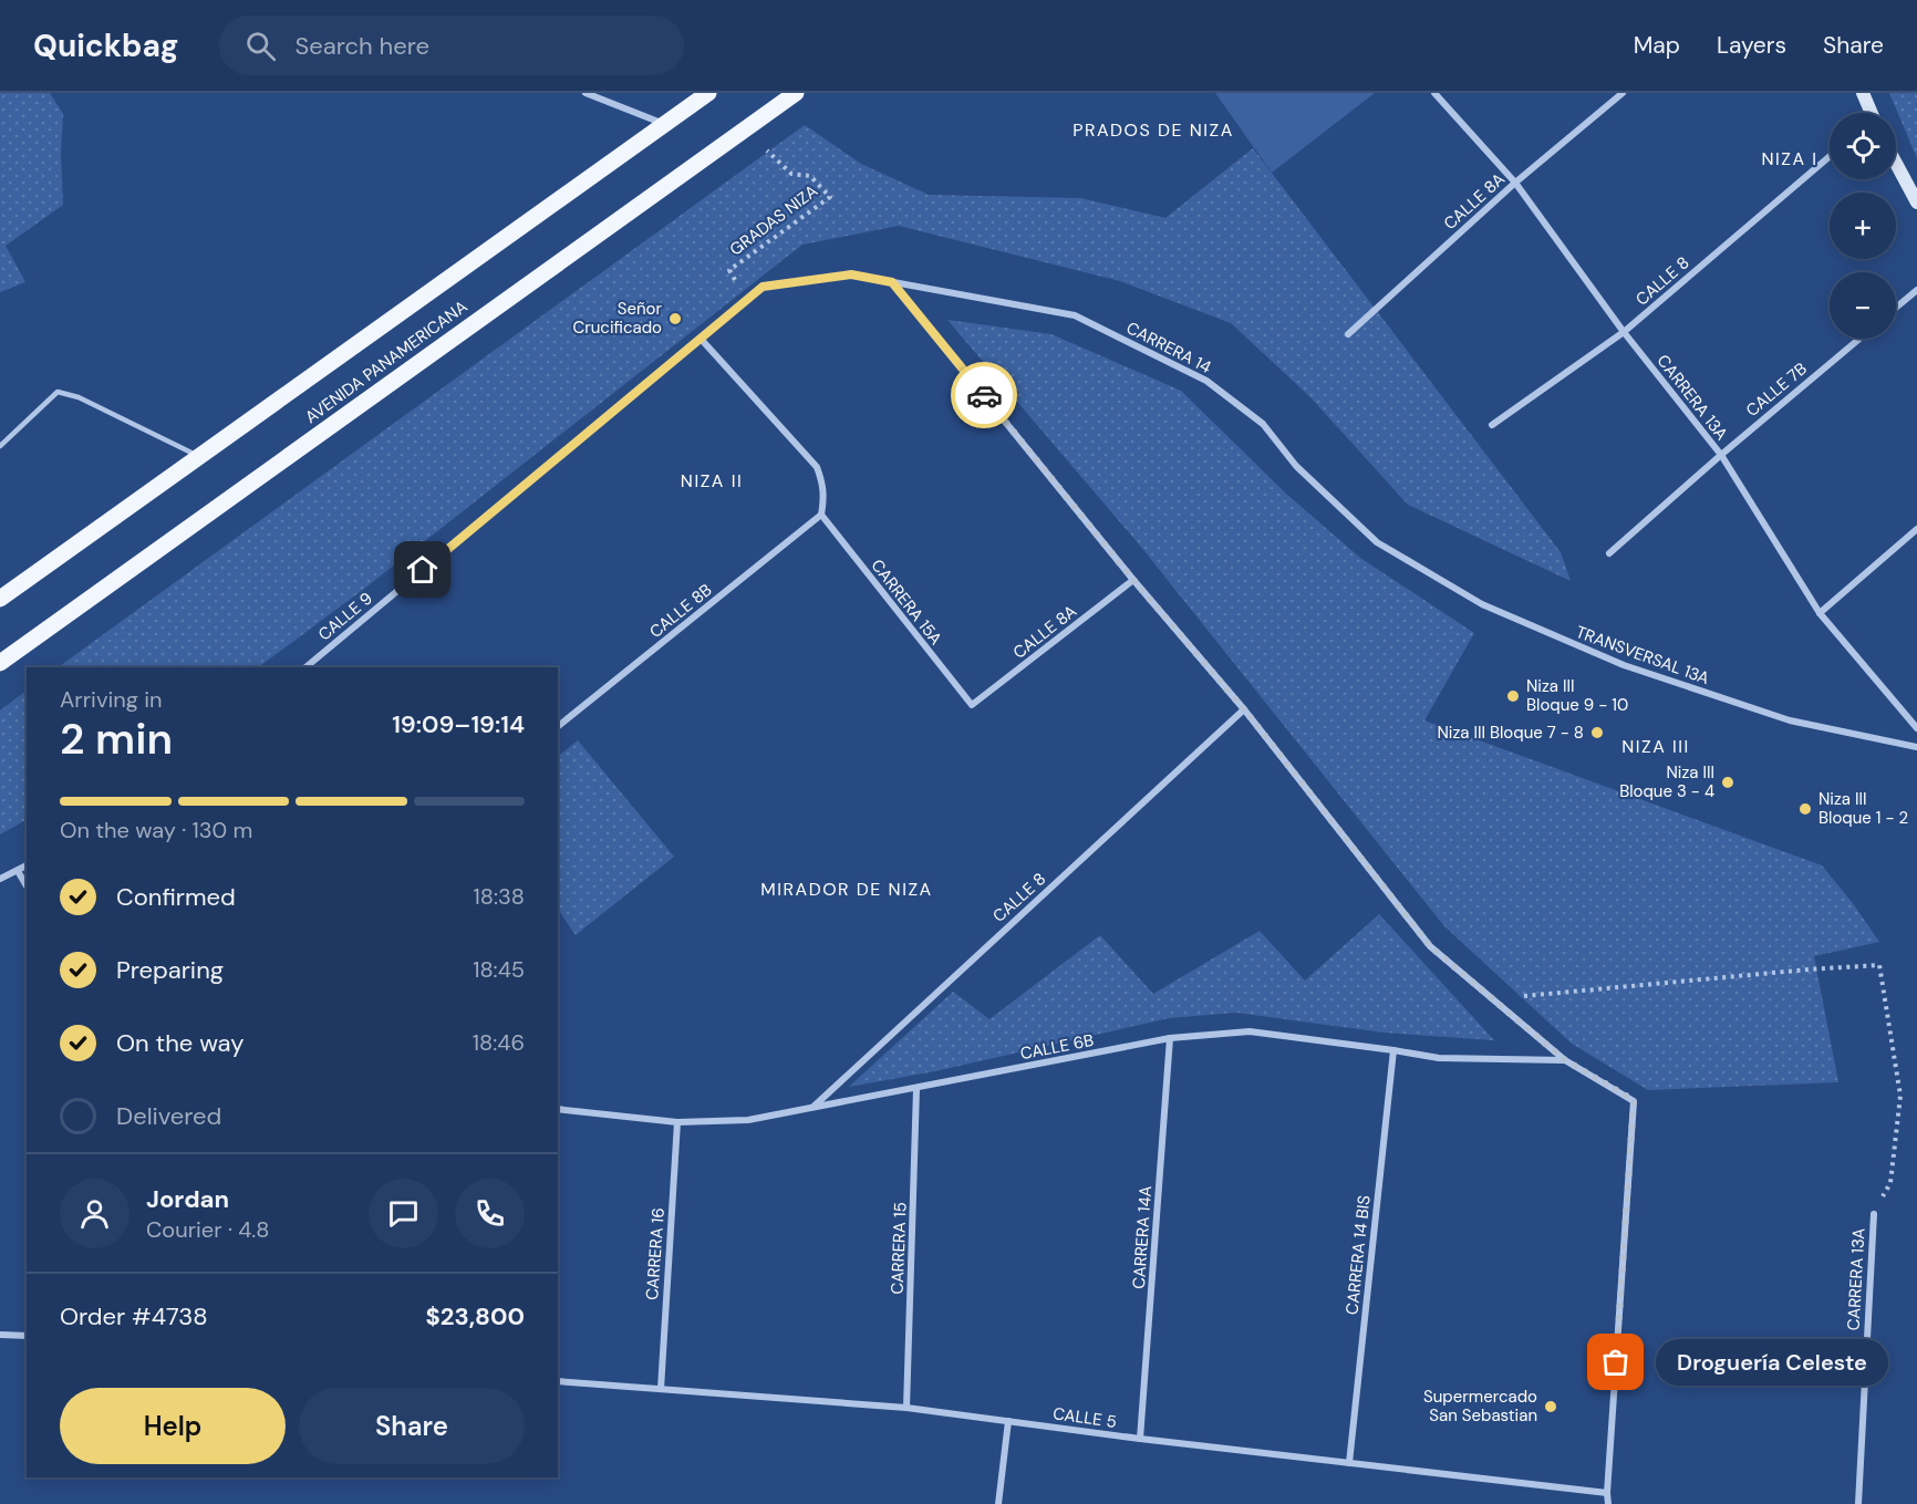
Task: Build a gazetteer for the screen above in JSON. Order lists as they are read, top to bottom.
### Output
{
  "streets": {
    "main road": ["AVENIDA PANAMERICANA"],
    "street": [
      "CALLE 8A",
      "CALLE 8",
      "CARRERA 14",
      "CALLE 7B",
      "CARRERA 13A",
      "CARRERA 15A",
      "CALLE 8B",
      "CALLE 9",
      "TRANSVERSAL 13A",
      "CALLE 6B",
      "CARRERA 14A",
      "CARRERA 15",
      "CARRERA 16",
      "CARRERA 14 BIS",
      "CALLE 5"
    ],
    "path": ["GRADAS NIZA"]
  },
  "crossings": [
    ["CALLE 8A", "CARRERA 13A"],
    ["CALLE 8A", "CARRERA 15A"],
    ["GRADAS NIZA", "CALLE 9"],
    ["CALLE 8", "CARRERA 13A"],
    ["CALLE 8", "CALLE 6B"],
    ["CARRERA 14", "CALLE 9"],
    ["CARRERA 14", "TRANSVERSAL 13A"],
    ["CALLE 7B", "CARRERA 13A"],
    ["CARRERA 15A", "CALLE 8B"],
    ["CALLE 6B", "CARRERA 14A"],
    ["CALLE 6B", "CARRERA 15"],
    ["CALLE 6B", "CARRERA 16"],
    ["CALLE 6B", "CARRERA 14 BIS"],
    ["CARRERA 14A", "CALLE 5"],
    ["CARRERA 15", "CALLE 5"],
    ["CARRERA 16", "CALLE 5"],
    ["CARRERA 14 BIS", "CALLE 5"]
  ],
  "districts": [
    "PRADOS DE NIZA",
    "NIZA I",
    "NIZA II",
    "NIZA III",
    "MIRADOR DE NIZA"
  ],
  "places": [
    "Señor Crucificado",
    "Niza III Bloque 9 - 10",
    "Niza III Bloque 7 - 8",
    "Niza III Bloque 3 - 4",
    "Niza III Bloque 1 - 2",
    "Droguería Celeste",
    "Supermercado San Sebastian"
  ],
  "page": {
    "header": "Quickbag",
    "search": "Search here",
    "nav": ["Map", "Layers", "Share"],
    "map_buttons": ["+", "−"],
    "heading": ["2 min", "Arriving in", "19:09–19:14"],
    "panel": [
      "Jordan",
      "Courier · 4.8",
      "Order #4738",
      "$23,800"
    ],
    "bar": "On the way · 130 m",
    "list": [
      ["Confirmed", "18:38"],
      ["Preparing", "18:45"],
      ["On the way", "18:46"],
      "Delivered"
    ],
    "bubble": "Droguería Celeste",
    "buttons": ["Help", "Share"]
  }
}
